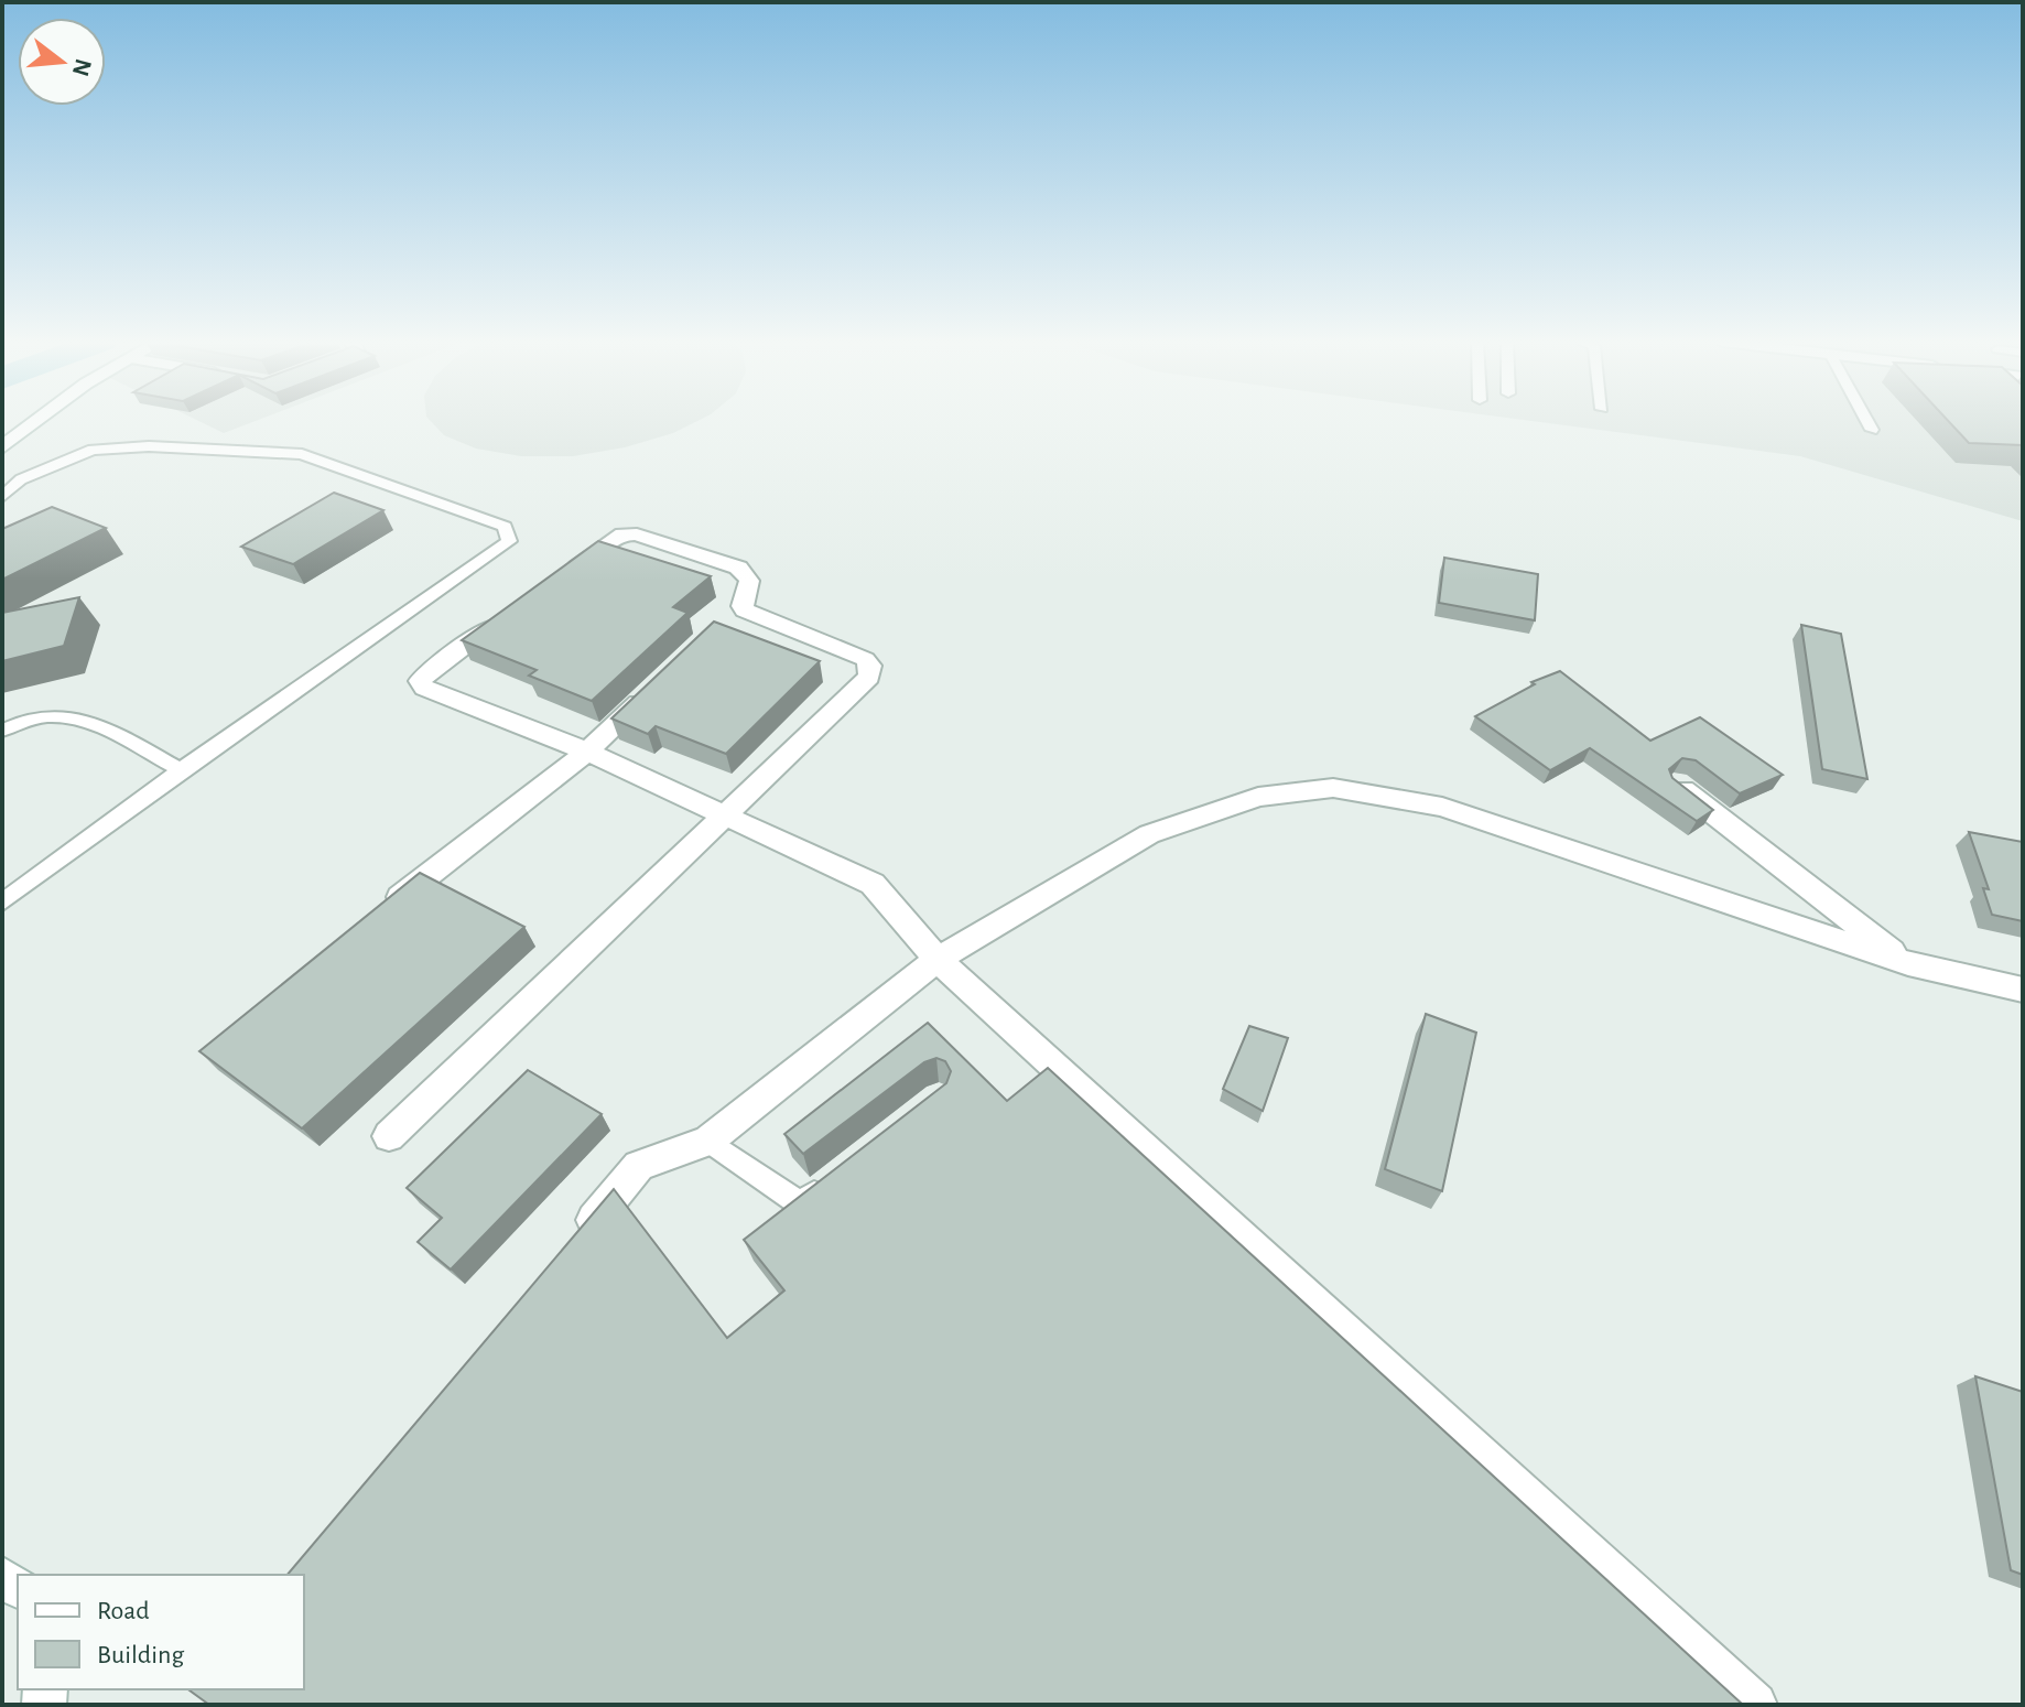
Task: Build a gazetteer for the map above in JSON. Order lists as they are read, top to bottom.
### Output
{
  "legend": ["Road", "Building"],
  "north": "right"
}
